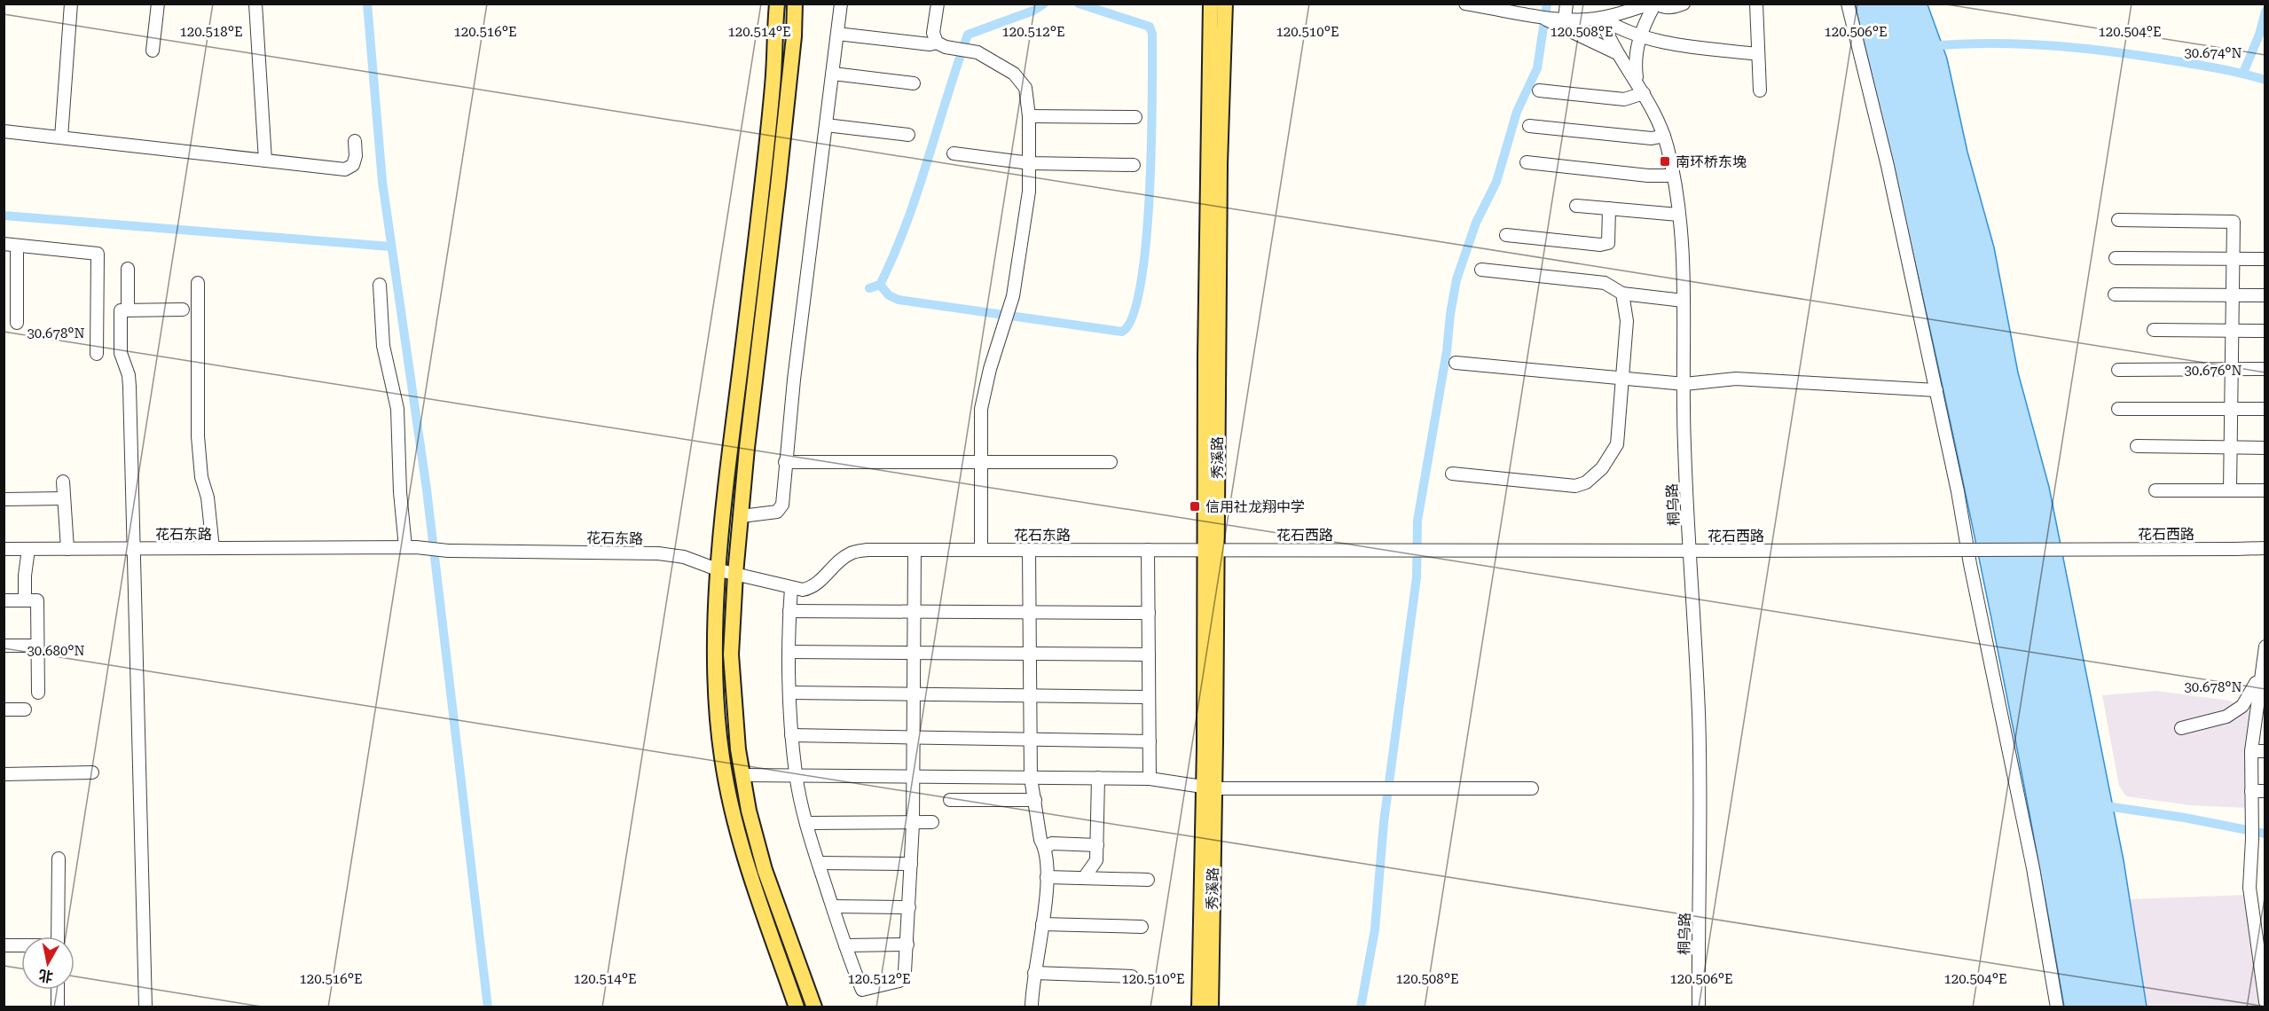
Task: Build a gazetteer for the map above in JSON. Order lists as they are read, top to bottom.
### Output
{
  "streets": {
    "main road": ["秀溪路"],
    "street": ["桐乌路", "花石东路", "花石西路"]
  },
  "crossings": [
    ["秀溪路", "花石东路"],
    ["秀溪路", "花石西路"],
    ["桐乌路", "花石西路"],
    ["花石东路", "花石西路"]
  ],
  "places": {
    "transit": ["南环桥东堍", "信用社龙翔中学"]
  },
  "north": "bottom",
  "coordinates": [
    "120.518°E",
    "120.516°E",
    "120.512°E",
    "120.510°E",
    "120.508°E",
    "120.514°E",
    "120.506°E",
    "120.504°E",
    "30.674°N",
    "30.678°N",
    "30.676°N",
    "30.680°N"
  ]
}
